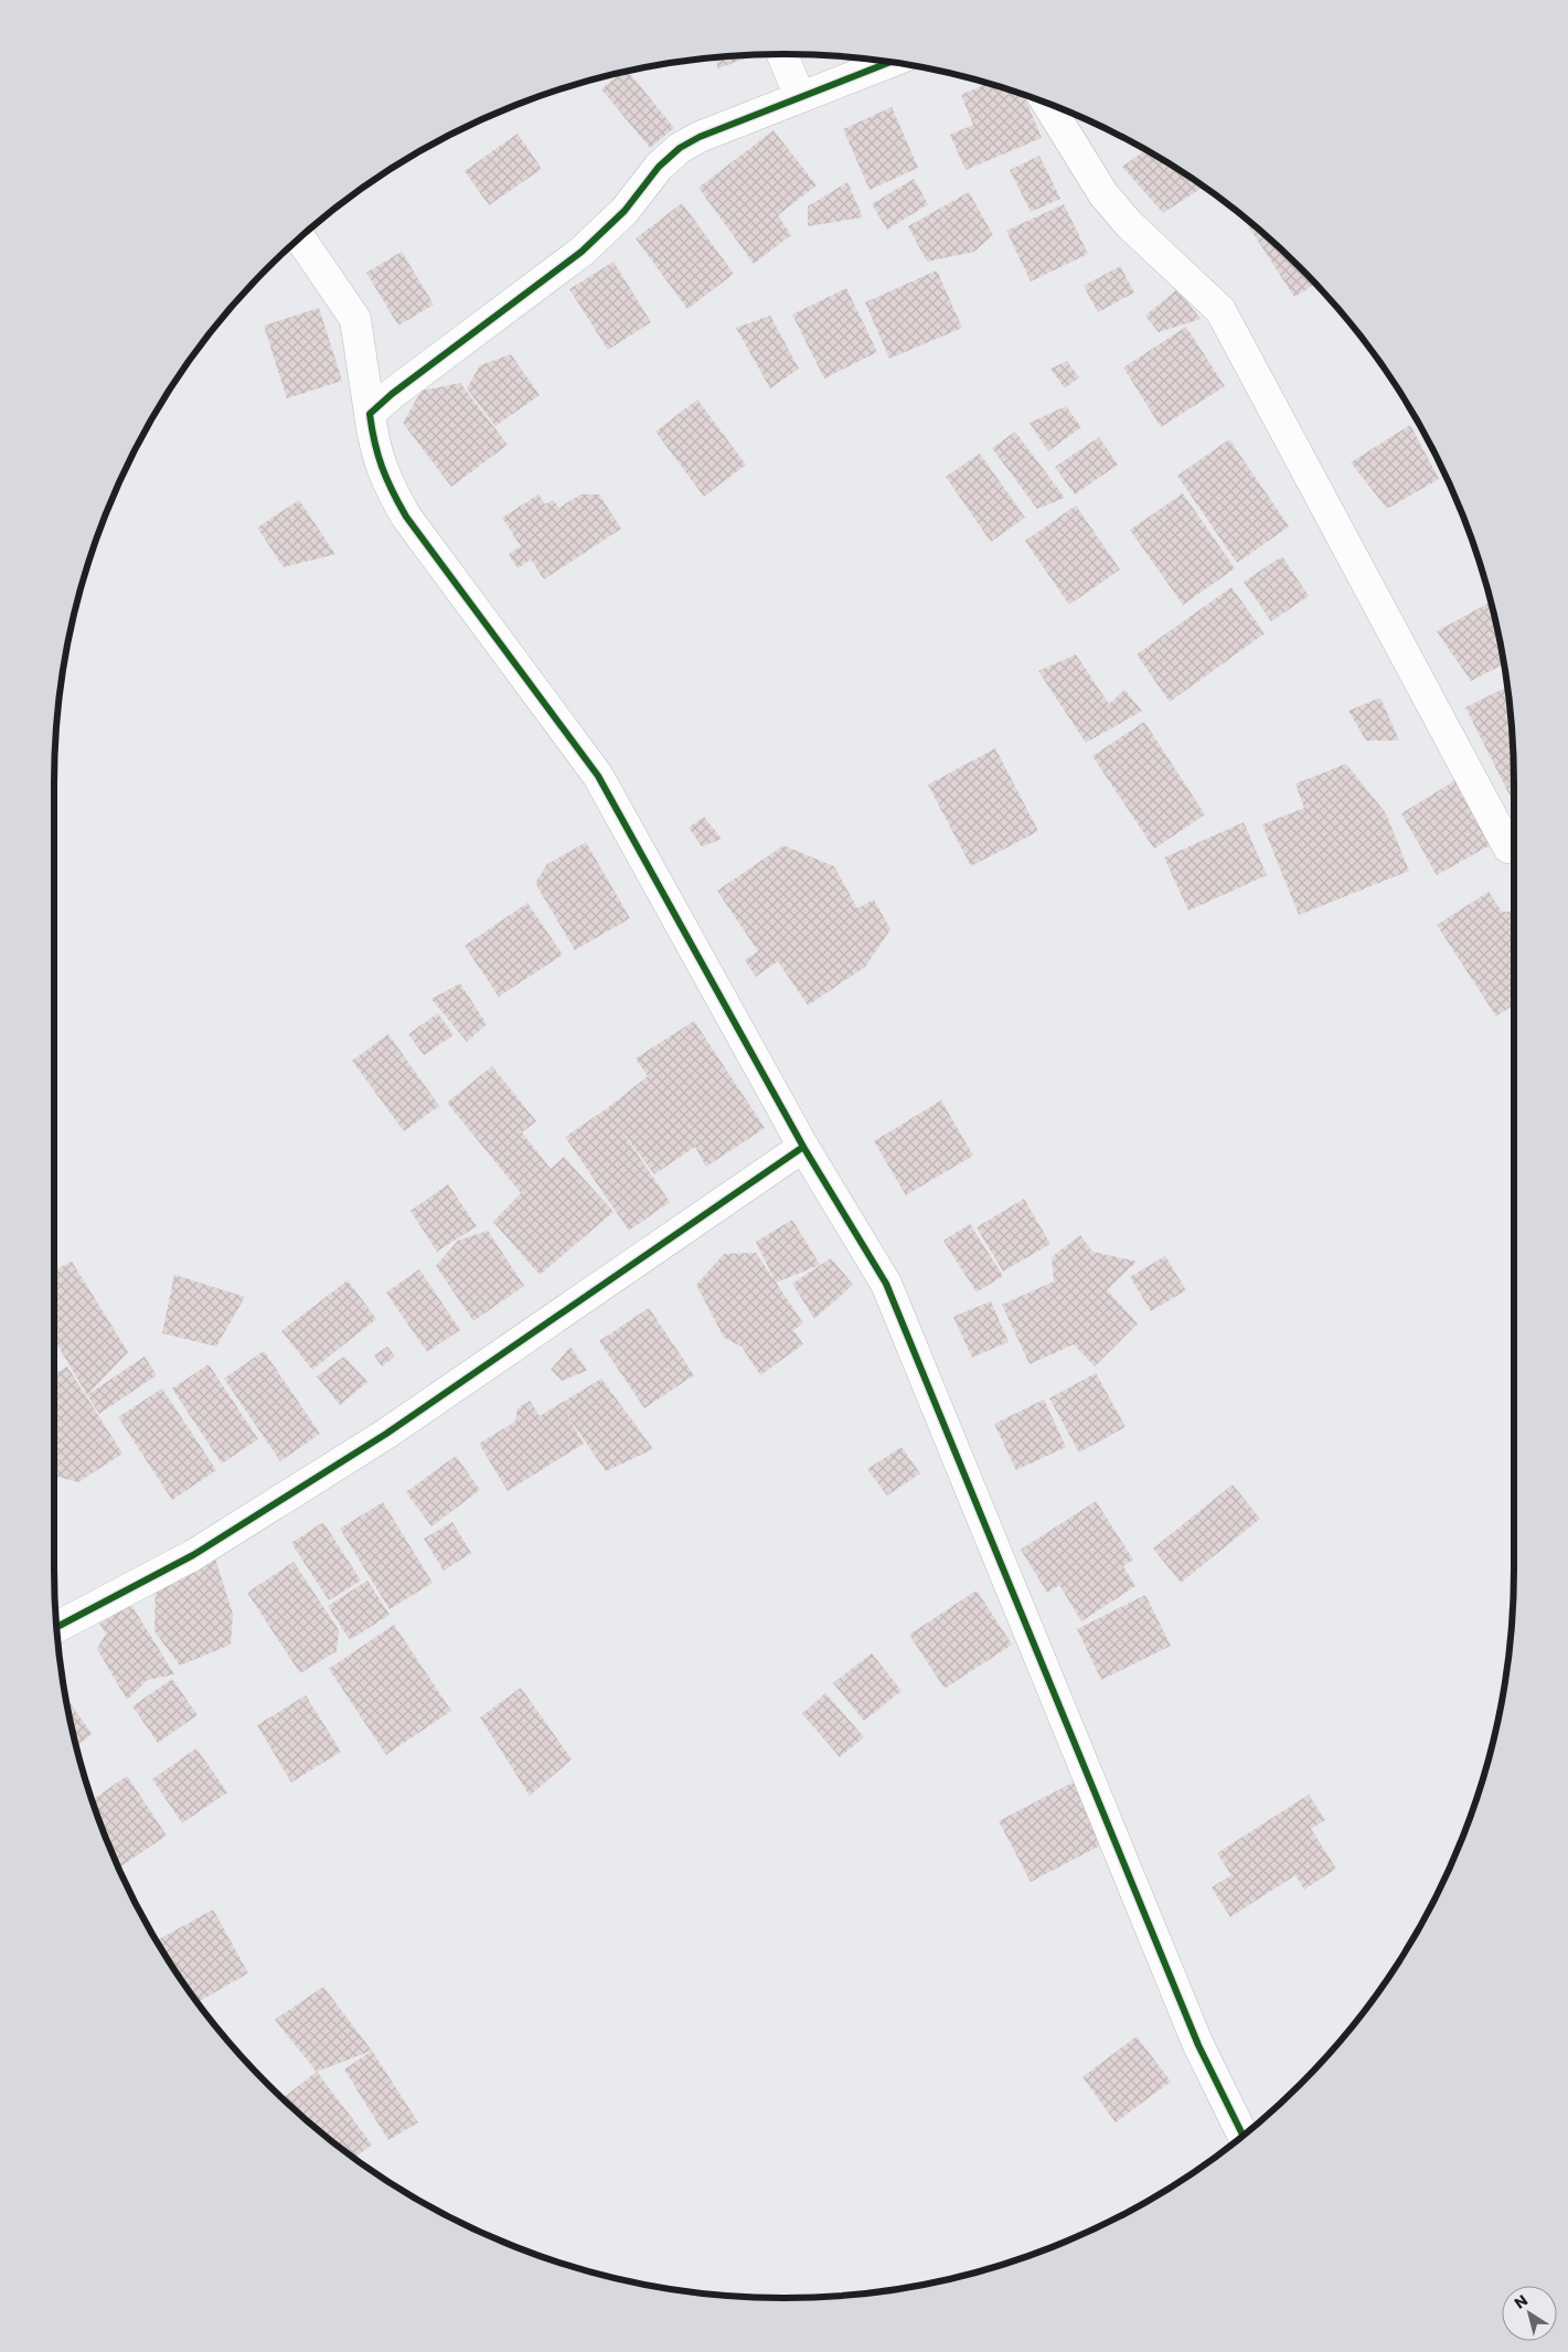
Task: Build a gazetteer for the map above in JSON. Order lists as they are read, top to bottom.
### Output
{
  "north": "top left"
}
